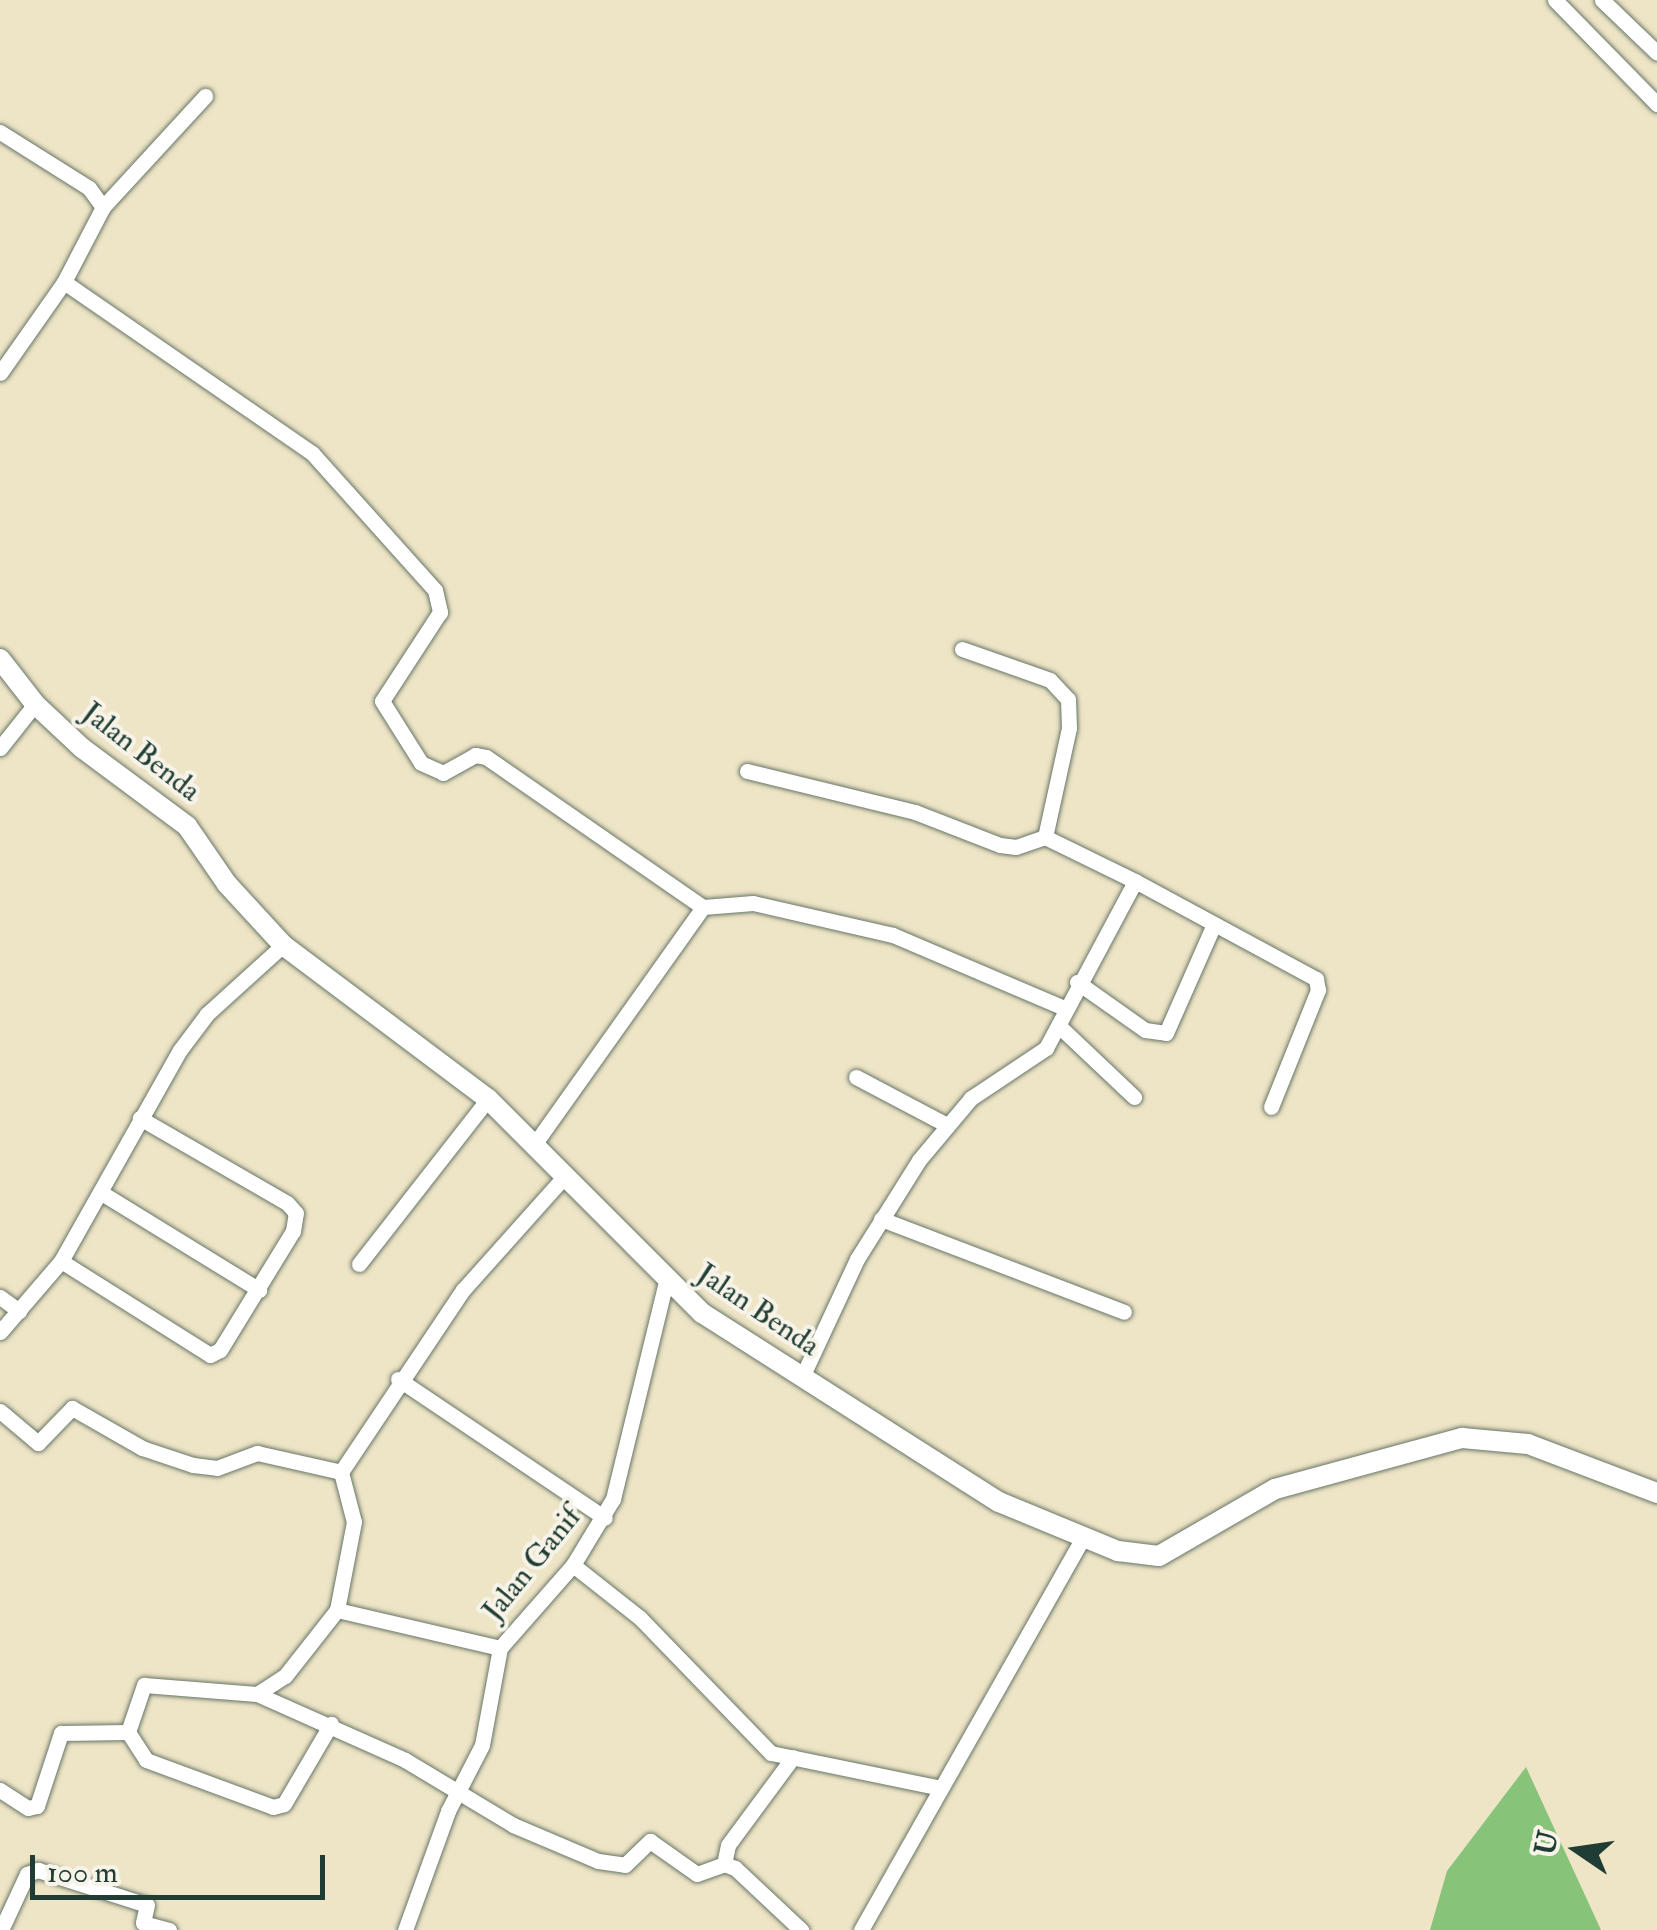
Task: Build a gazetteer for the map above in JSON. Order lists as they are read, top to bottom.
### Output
{
  "streets": {
    "street": ["Jalan Benda", "Jalan Ganif"]
  },
  "crossings": [
    ["Jalan Benda", "Jalan Ganif"]
  ],
  "scale_bar": "100 m",
  "north": "left"
}
